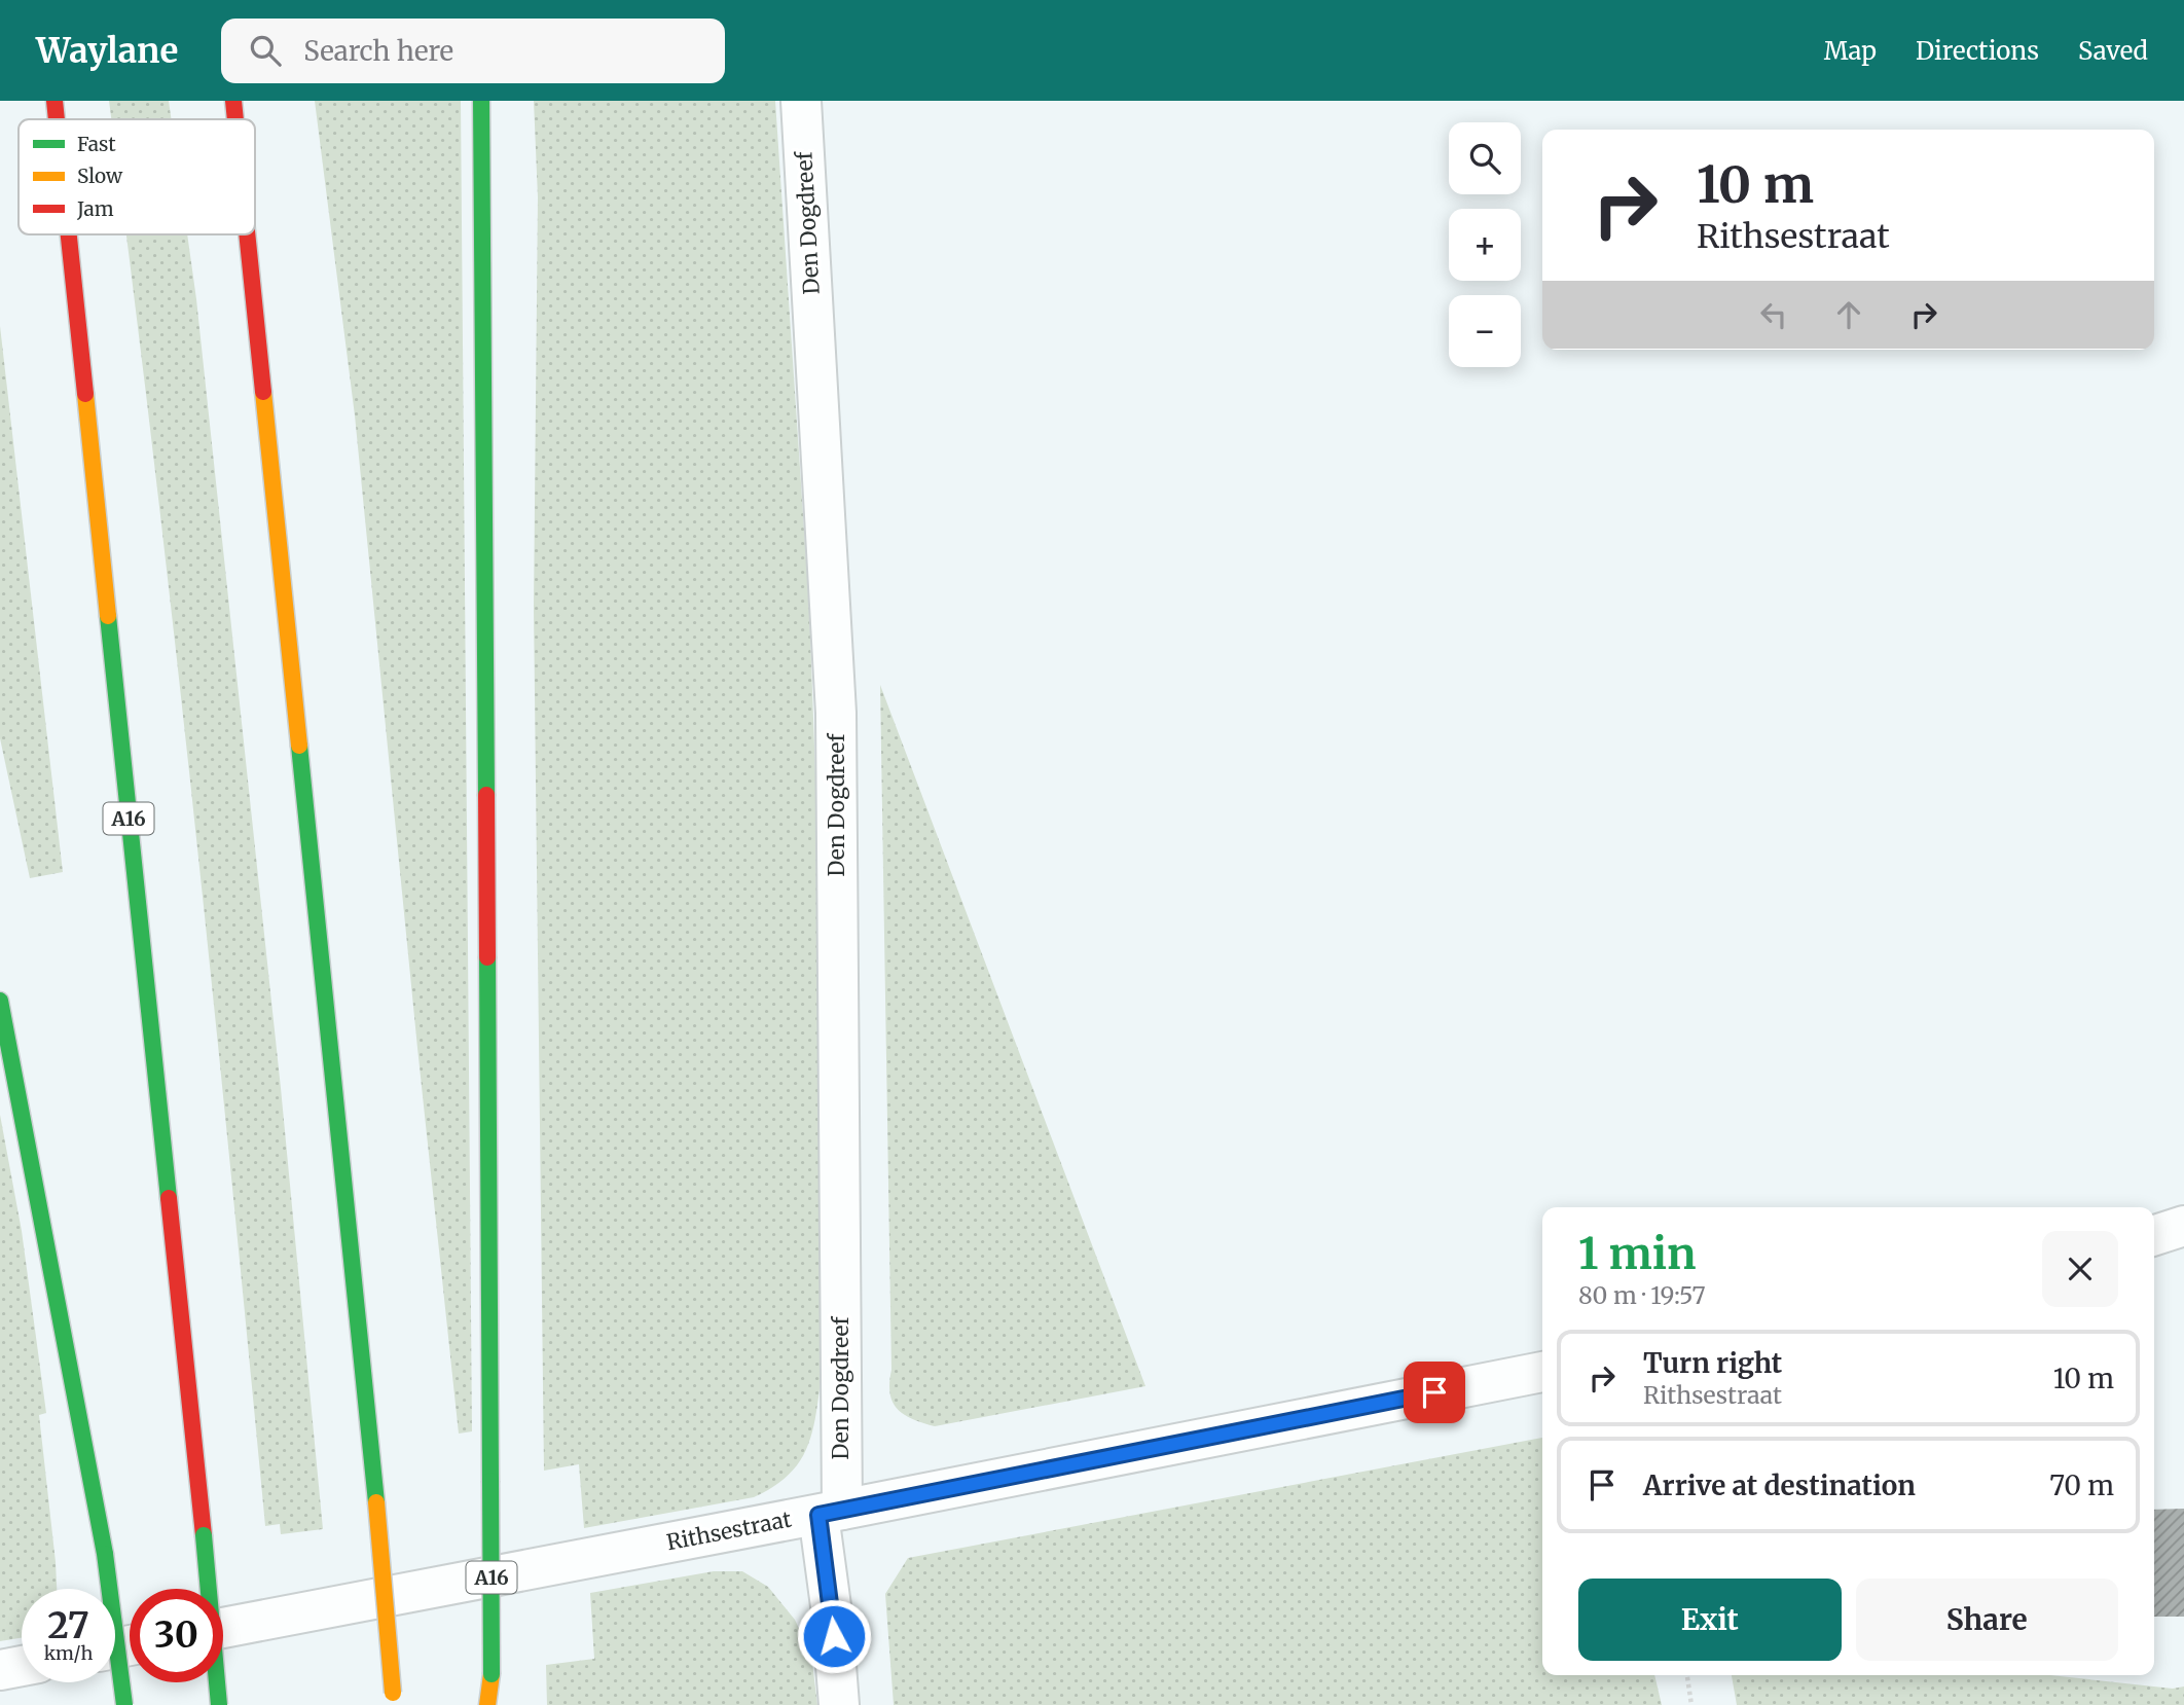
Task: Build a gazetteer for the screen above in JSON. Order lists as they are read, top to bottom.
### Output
{
  "streets": {
    "highway": ["A16"],
    "street": ["Den Dogdreef", "Rithsestraat"]
  },
  "crossings": [
    ["Den Dogdreef", "Rithsestraat"]
  ],
  "legend": ["Fast", "Slow", "Jam"],
  "page": {
    "header": "Waylane",
    "search": "Search here",
    "nav": ["Map", "Directions", "Saved"],
    "map_buttons": ["+", "−"],
    "turn": ["10 m", "Rithsestraat"],
    "heading": ["1 min", "80 m · 19:57"],
    "list": [
      {
        "name": "Turn right",
        "note": "Rithsestraat",
        "value": "10 m"
      },
      {
        "name": "Arrive at destination",
        "value": "70 m"
      }
    ],
    "buttons": ["Exit", "Share"],
    "speed": "27 km/h",
    "limit": "30"
  }
}
